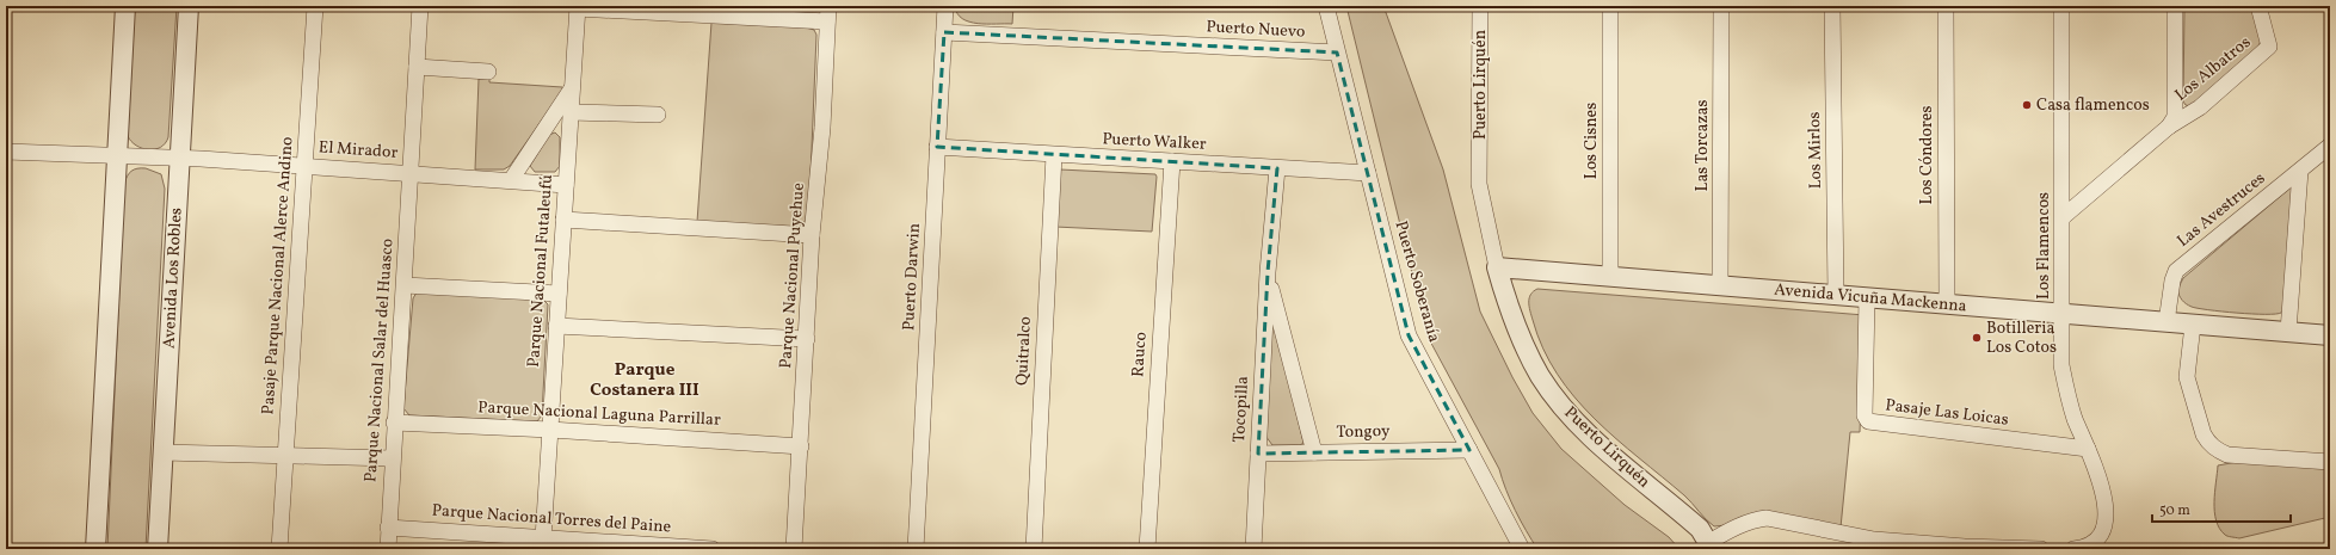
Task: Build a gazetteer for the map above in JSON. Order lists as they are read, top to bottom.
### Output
{
  "streets": {
    "street": [
      "Puerto Nuevo",
      "Los Albatros",
      "Puerto Lirquén",
      "Los Cisnes",
      "Puerto Walker",
      "Las Torcazas",
      "El Mirador",
      "Los Mirlos",
      "Los Cóndores",
      "Las Avestruces",
      "Los Flamencos",
      "Parque Nacional Futaleufú",
      "Pasaje Parque Nacional Alerce Andino",
      "Parque Nacional Puyehue",
      "Puerto Darwin",
      "Avenida Los Robles",
      "Puerto Soberanía",
      "Avenida Vicuña Mackenna",
      "Quitralco",
      "Rauco",
      "Parque Nacional Salar del Huasco",
      "Tocopilla",
      "Pasaje Las Loicas",
      "Parque Nacional Laguna Parrillar",
      "Tongoy",
      "Parque Nacional Torres del Paine"
    ]
  },
  "crossings": [
    ["Puerto Nuevo", "Puerto Darwin"],
    ["Puerto Nuevo", "Puerto Soberanía"],
    ["Los Albatros", "Los Flamencos"],
    ["Puerto Lirquén", "Avenida Vicuña Mackenna"],
    ["Los Cisnes", "Avenida Vicuña Mackenna"],
    ["Puerto Walker", "Puerto Darwin"],
    ["Puerto Walker", "Puerto Soberanía"],
    ["Puerto Walker", "Quitralco"],
    ["Puerto Walker", "Rauco"],
    ["Puerto Walker", "Tocopilla"],
    ["Las Torcazas", "Avenida Vicuña Mackenna"],
    ["El Mirador", "Parque Nacional Futaleufú"],
    ["El Mirador", "Pasaje Parque Nacional Alerce Andino"],
    ["El Mirador", "Avenida Los Robles"],
    ["El Mirador", "Parque Nacional Salar del Huasco"],
    ["Los Mirlos", "Avenida Vicuña Mackenna"],
    ["Los Cóndores", "Avenida Vicuña Mackenna"],
    ["Las Avestruces", "Avenida Vicuña Mackenna"],
    ["Los Flamencos", "Avenida Vicuña Mackenna"],
    ["Los Flamencos", "Pasaje Las Loicas"],
    ["Parque Nacional Futaleufú", "Parque Nacional Laguna Parrillar"],
    ["Parque Nacional Futaleufú", "Parque Nacional Torres del Paine"],
    ["Parque Nacional Puyehue", "Parque Nacional Laguna Parrillar"],
    ["Puerto Soberanía", "Tongoy"],
    ["Avenida Vicuña Mackenna", "Pasaje Las Loicas"],
    ["Parque Nacional Salar del Huasco", "Parque Nacional Laguna Parrillar"],
    ["Parque Nacional Salar del Huasco", "Parque Nacional Torres del Paine"],
    ["Tocopilla", "Tongoy"]
  ],
  "districts": ["Parque Costanera III"],
  "places": ["Casa flamencos", "Botilleria Los Cotos"],
  "scale_bar": "50 m"
}
